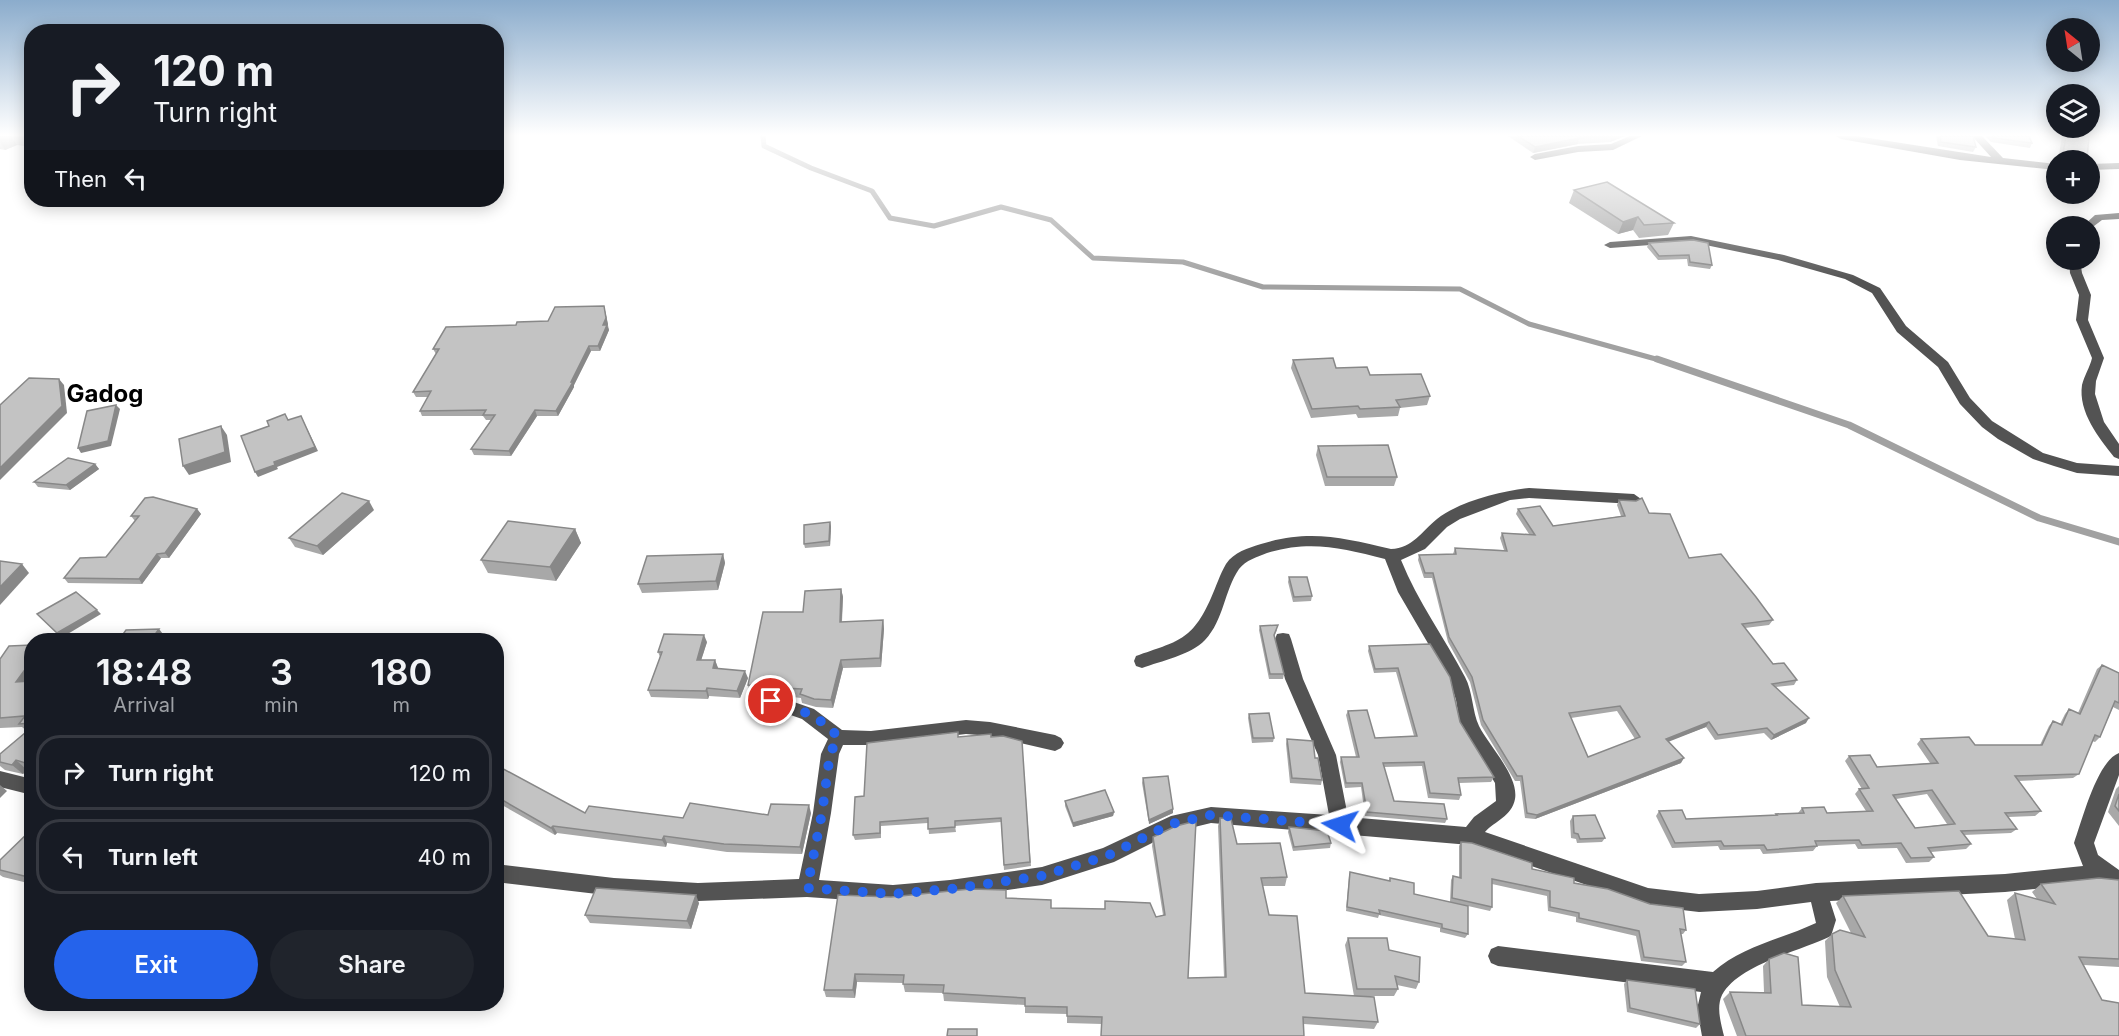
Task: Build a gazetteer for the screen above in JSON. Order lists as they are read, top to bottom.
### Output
{
  "districts": ["Gadog"],
  "north": "top left",
  "page": {
    "map_buttons": ["+", "−"],
    "turn": ["120 m", "Turn right"],
    "then": "Then",
    "eta": [
      "18:48",
      "Arrival",
      "3",
      "min",
      "180",
      "m"
    ],
    "list": [
      {
        "name": "Turn right",
        "value": "120 m"
      },
      {
        "name": "Turn left",
        "value": "40 m"
      }
    ],
    "buttons": ["Exit", "Share"]
  }
}
